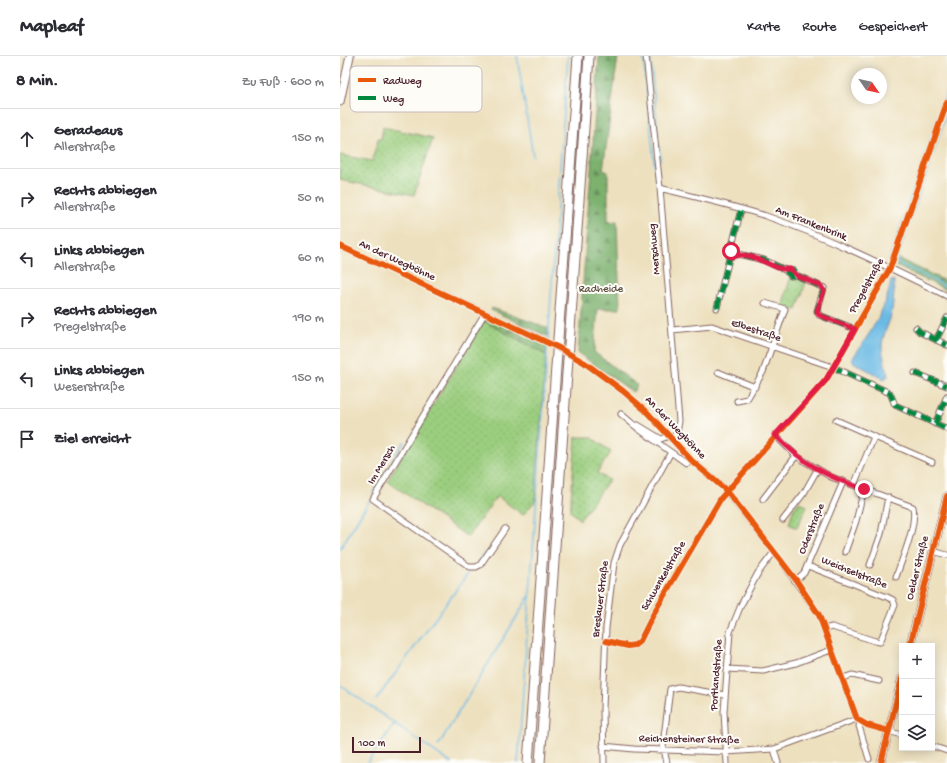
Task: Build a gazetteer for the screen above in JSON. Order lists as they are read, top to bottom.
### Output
{
  "streets": {
    "street": [
      "Am Frankenbrink",
      "Merschweg",
      "An der Wegböhne",
      "Pregelstraße",
      "Elbestraße",
      "Im Mersch",
      "Oderstraße",
      "Oelder Straße",
      "Weichselstraße",
      "Schwenkelstraße",
      "Breslauer Straße",
      "Portlandstraße",
      "Reichensteiner Straße"
    ]
  },
  "crossings": [
    ["Am Frankenbrink", "Merschweg"],
    ["Am Frankenbrink", "Pregelstraße"],
    ["Merschweg", "An der Wegböhne"],
    ["Merschweg", "Elbestraße"],
    ["An der Wegböhne", "Pregelstraße"],
    ["An der Wegböhne", "Im Mersch"],
    ["An der Wegböhne", "Oderstraße"],
    ["An der Wegböhne", "Weichselstraße"],
    ["An der Wegböhne", "Schwenkelstraße"],
    ["An der Wegböhne", "Breslauer Straße"],
    ["An der Wegböhne", "Portlandstraße"],
    ["An der Wegböhne", "Reichensteiner Straße"],
    ["Pregelstraße", "Elbestraße"],
    ["Pregelstraße", "Schwenkelstraße"],
    ["Oderstraße", "Weichselstraße"],
    ["Schwenkelstraße", "Breslauer Straße"],
    ["Breslauer Straße", "Reichensteiner Straße"],
    ["Portlandstraße", "Reichensteiner Straße"]
  ],
  "parks": ["Radheide"],
  "legend": ["Radweg", "Weg"],
  "scale_bar": "100 m",
  "north": "bottom right",
  "page": {
    "header": "Mapleaf",
    "nav": ["Karte", "Route", "Gespeichert"],
    "heading": ["8 Min.", "Zu Fuß · 600 m"],
    "list": [
      ["Geradeaus", "Allerstraße", "150 m"],
      ["Rechts abbiegen", "Allerstraße", "50 m"],
      ["Links abbiegen", "Allerstraße", "60 m"],
      ["Rechts abbiegen", "Pregelstraße", "190 m"],
      ["Links abbiegen", "Weserstraße", "150 m"],
      "Ziel erreicht"
    ],
    "map_buttons": ["+", "−"],
    "scale": "100 m"
  }
}
